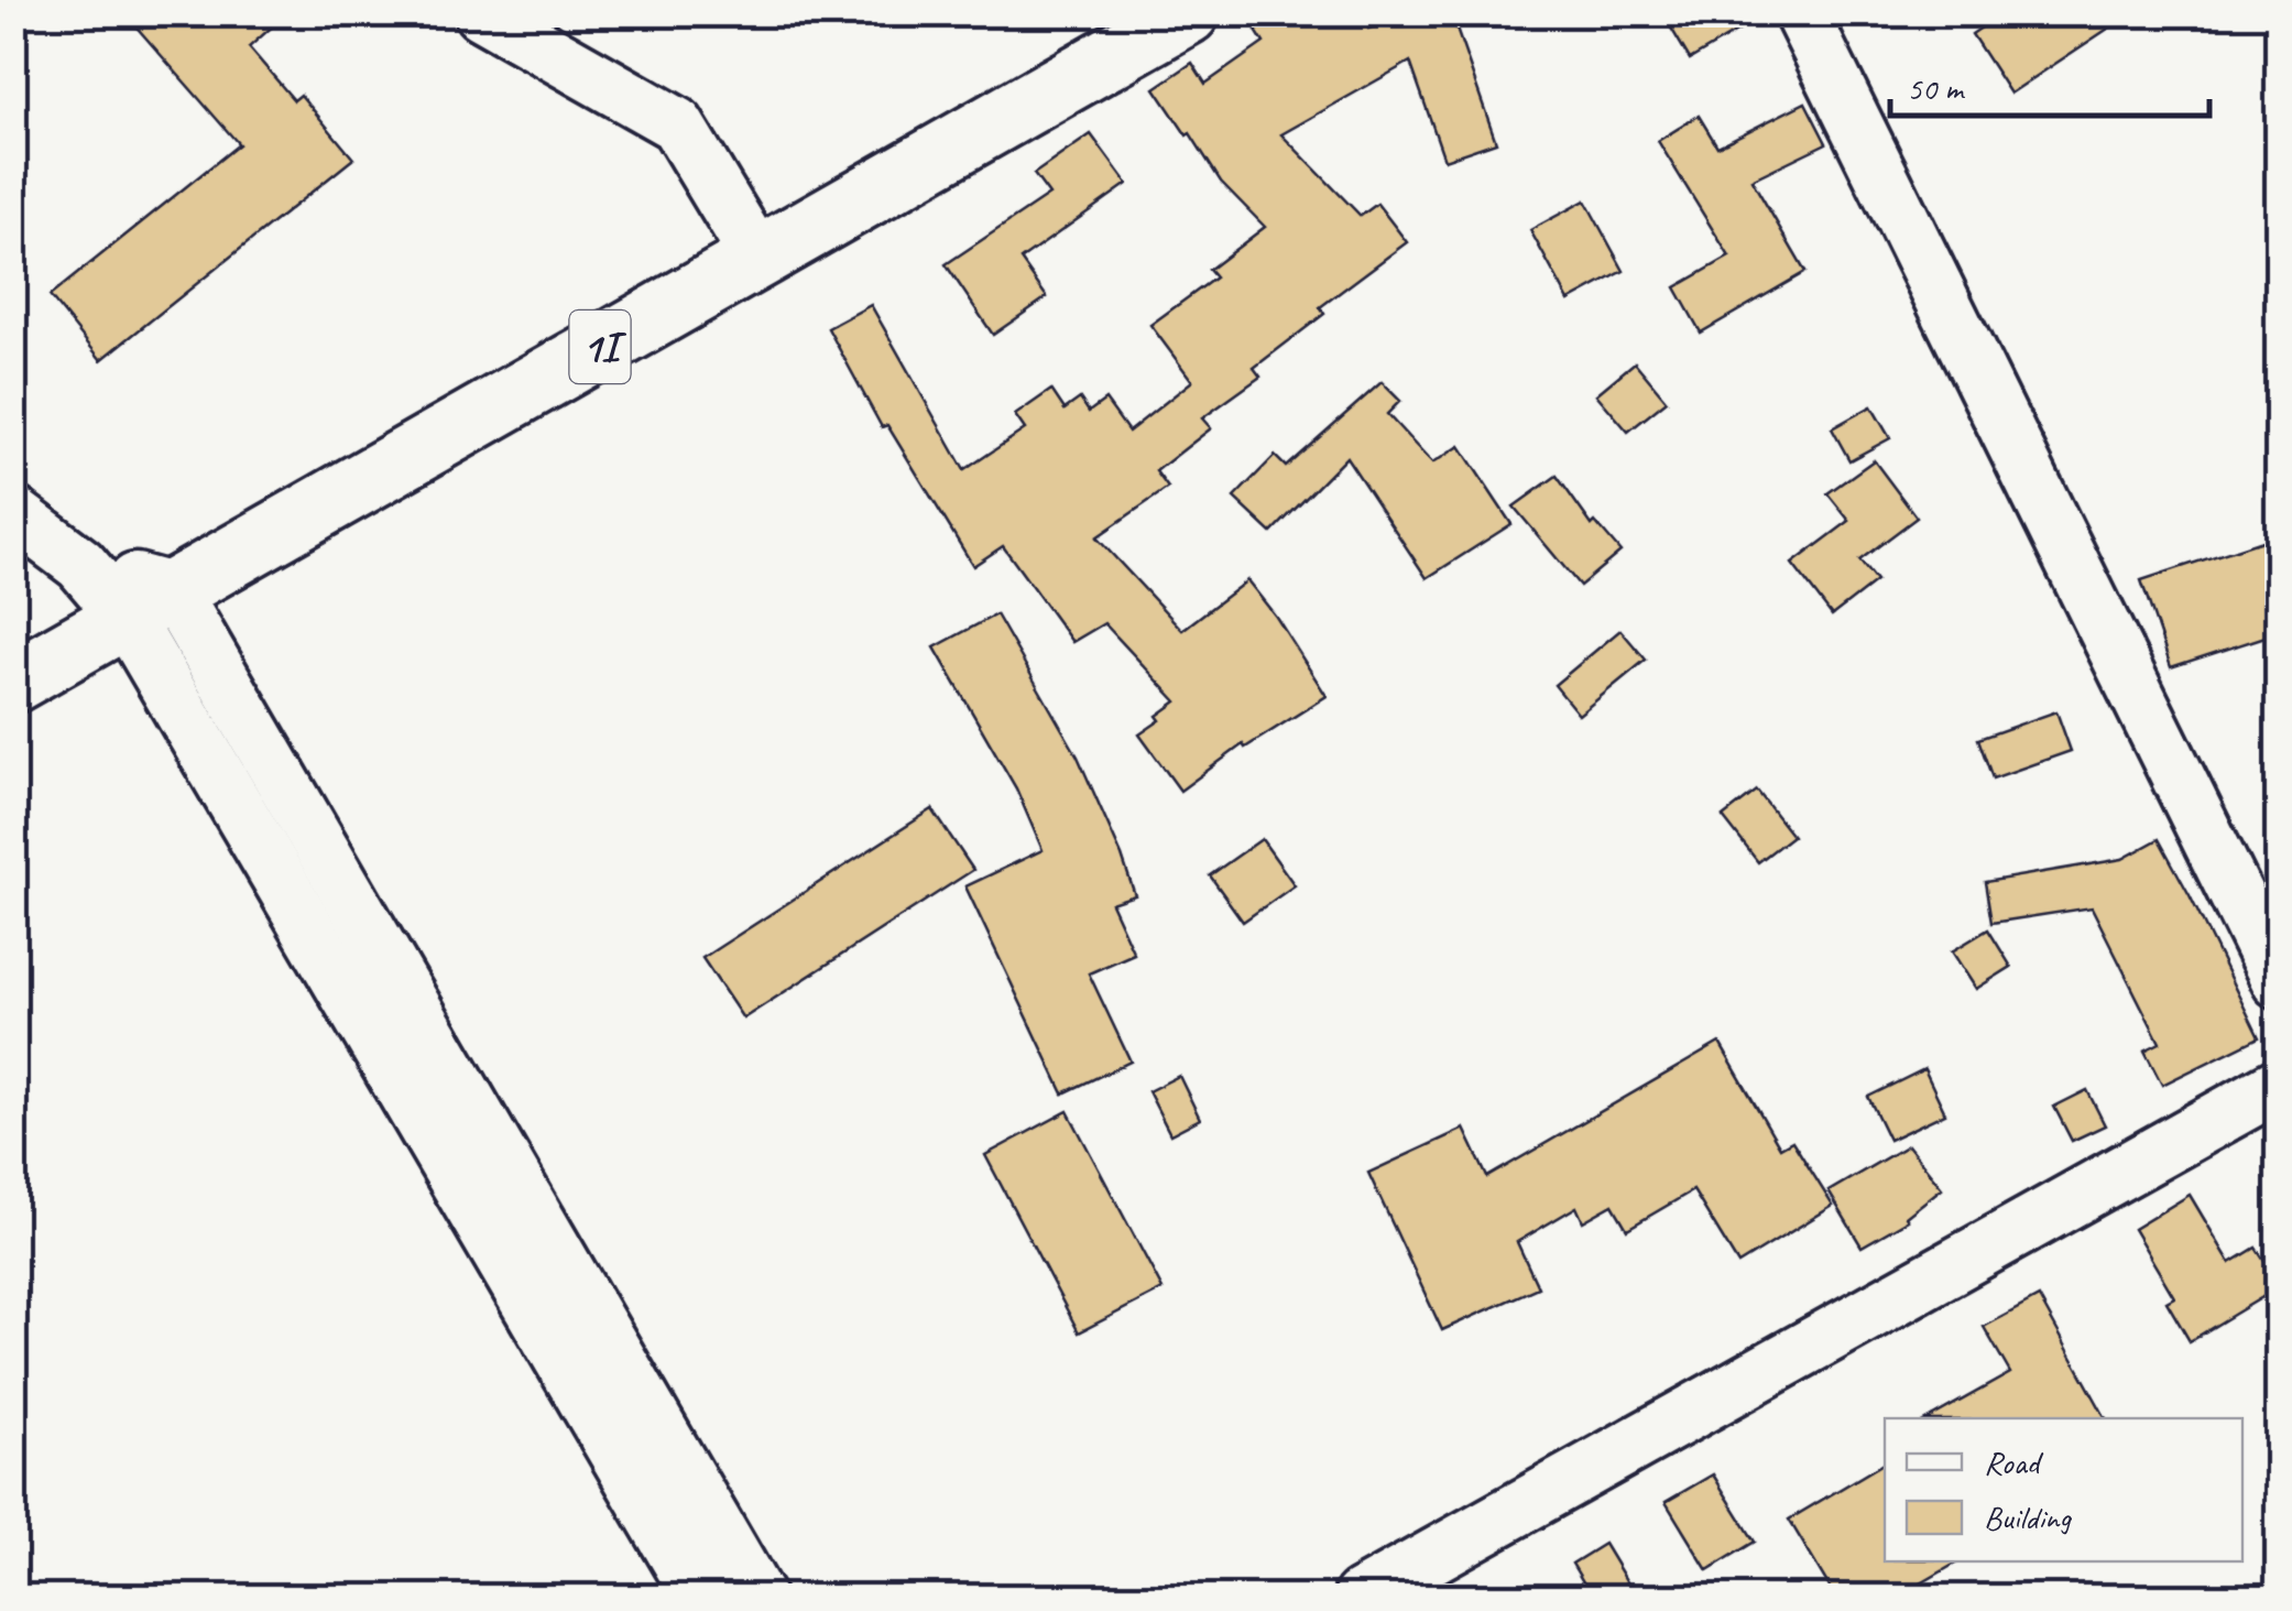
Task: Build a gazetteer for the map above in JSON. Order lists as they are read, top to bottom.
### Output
{
  "streets": {
    "highway": ["1I"]
  },
  "legend": ["Road", "Building"],
  "scale_bar": "50 m"
}
